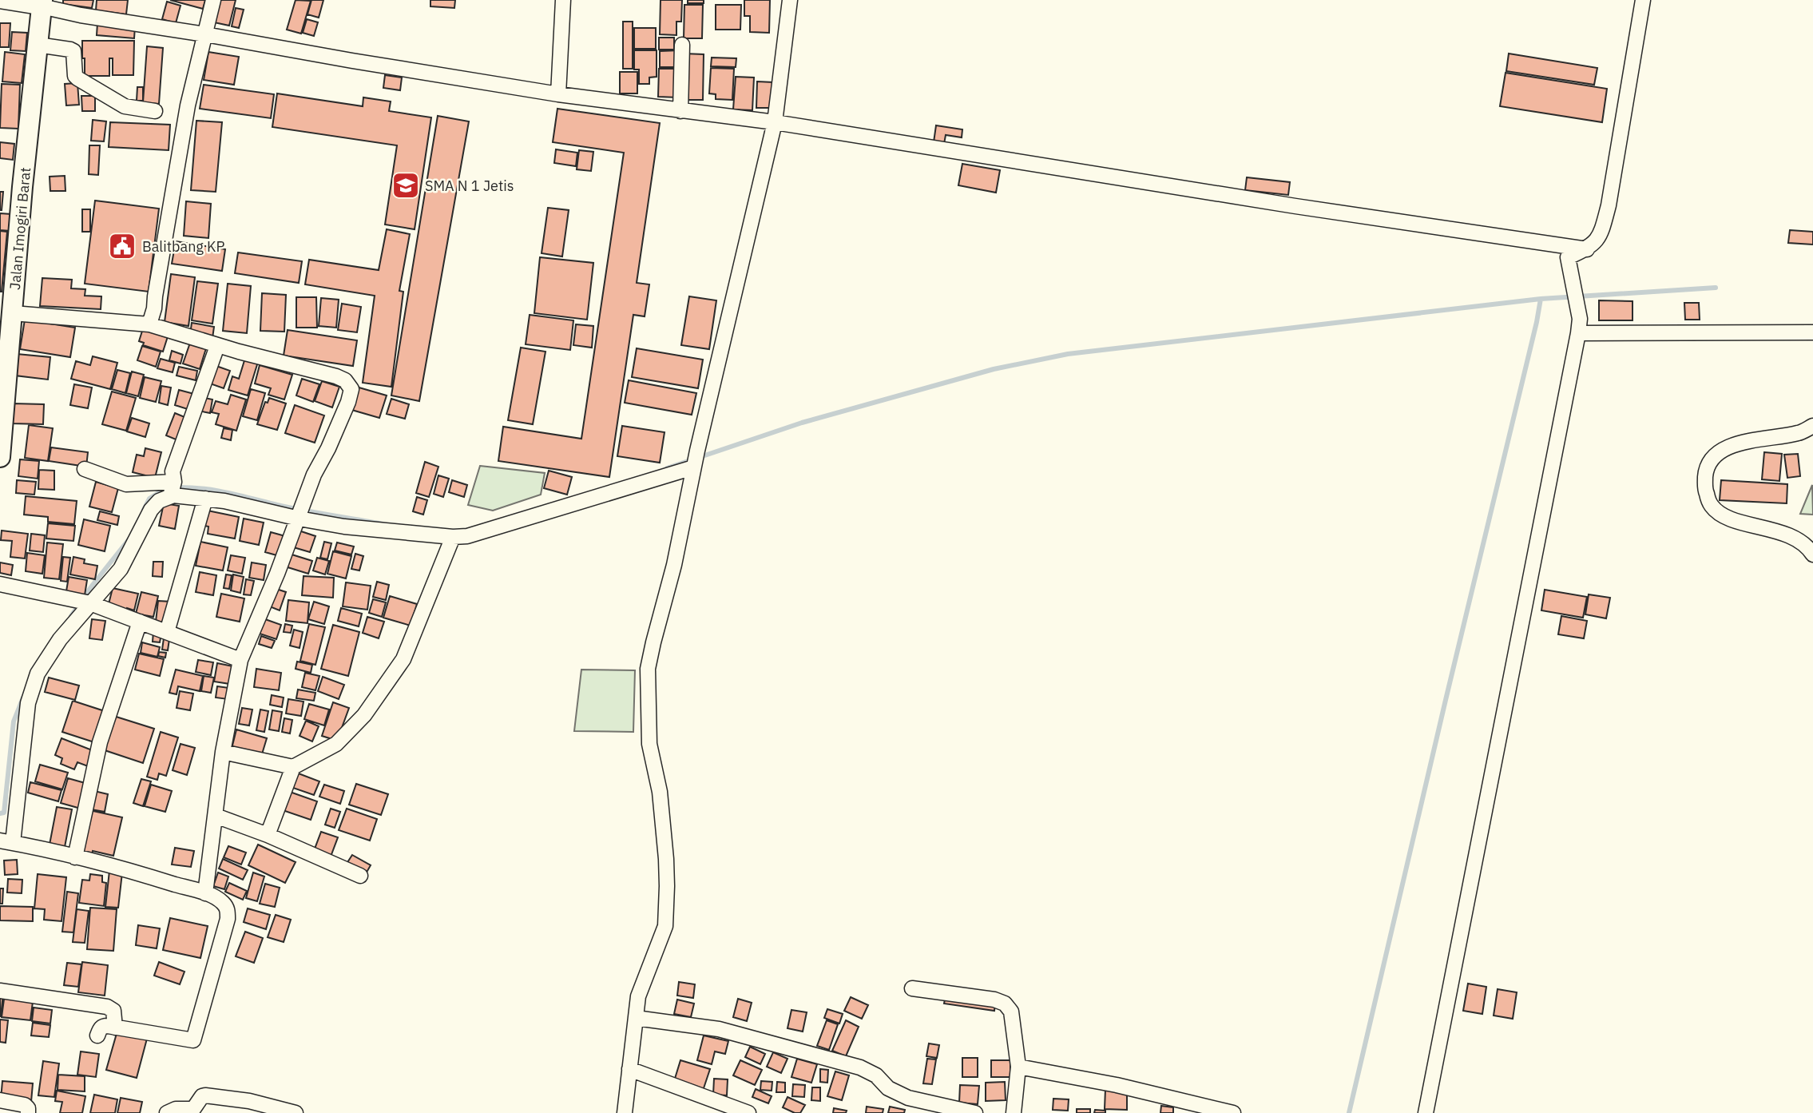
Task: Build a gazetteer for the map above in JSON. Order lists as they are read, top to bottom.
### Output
{
  "streets": {
    "main road": ["Jalan Imogiri Barat"]
  },
  "places": {
    "school or university": ["SMA N 1 Jetis"],
    "public building": ["Balitbang KP"]
  }
}
